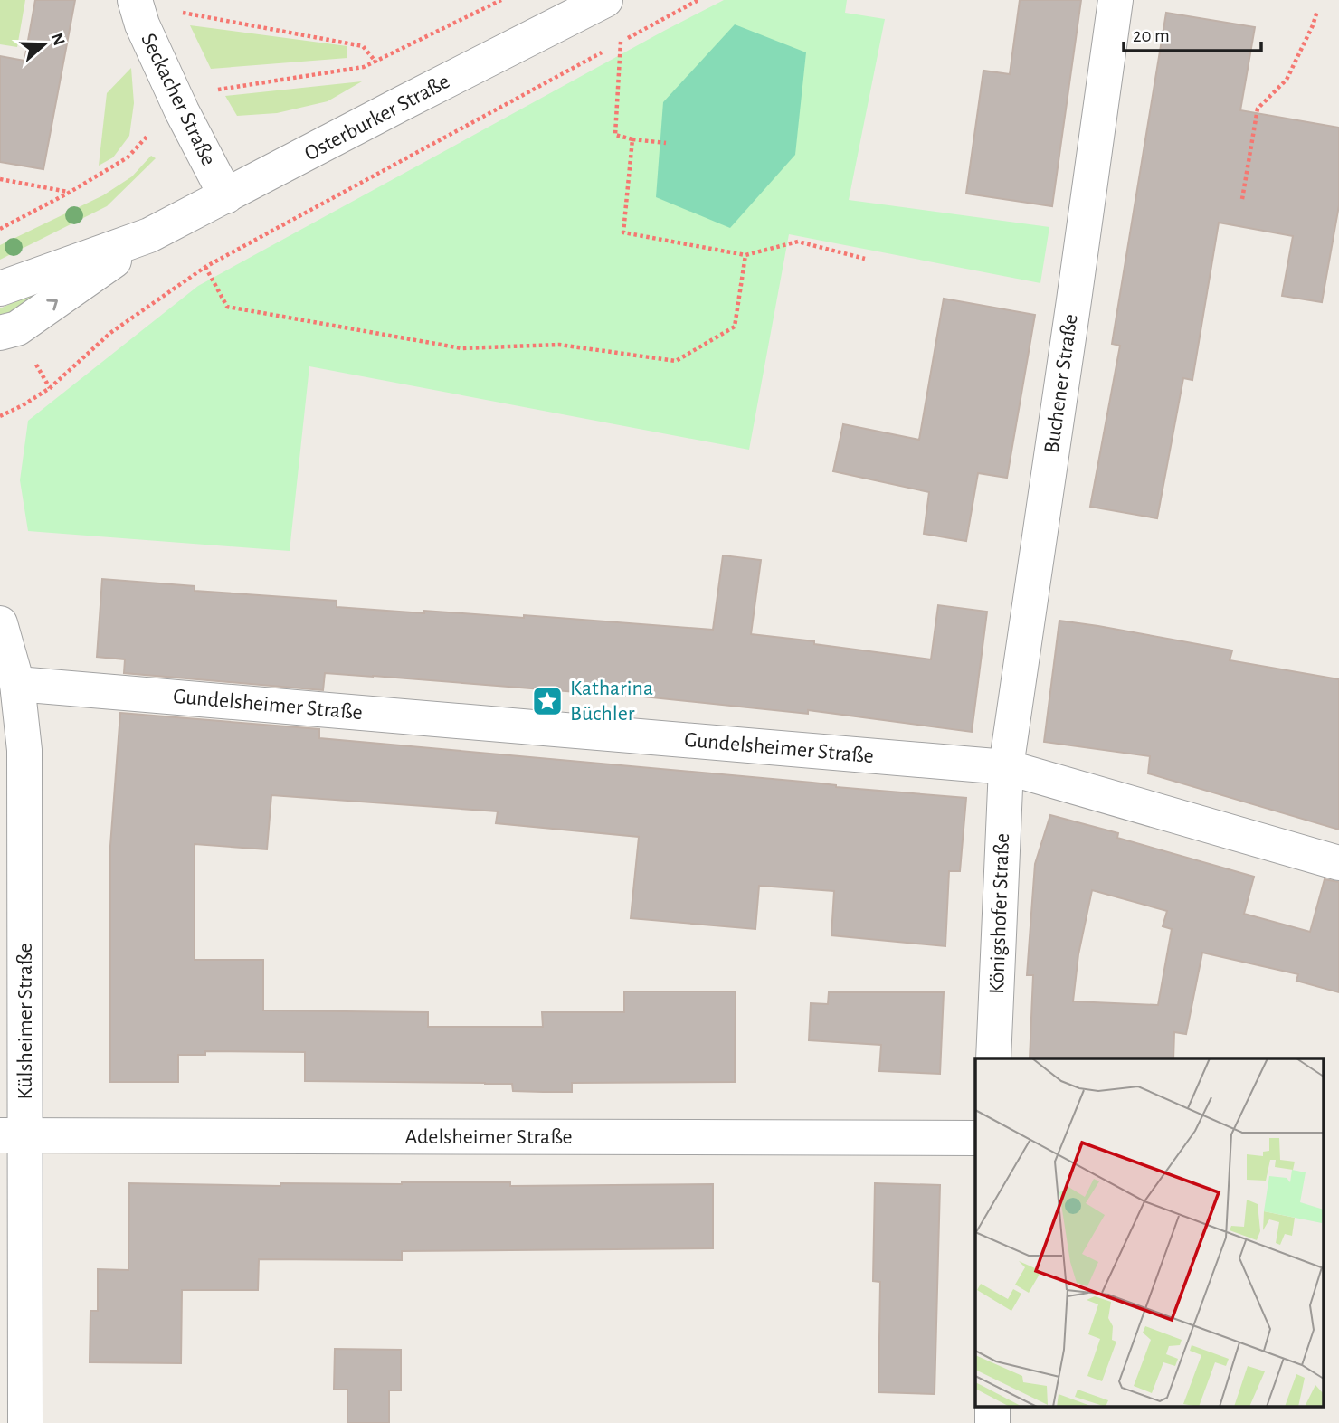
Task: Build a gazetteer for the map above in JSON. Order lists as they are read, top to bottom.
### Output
{
  "streets": {
    "street": [
      "Seckacher Straße",
      "Osterburker Straße",
      "Buchener Straße",
      "Gundelsheimer Straße",
      "Königshofer Straße",
      "Külsheimer Straße",
      "Adelsheimer Straße"
    ]
  },
  "crossings": [
    ["Seckacher Straße", "Osterburker Straße"],
    ["Buchener Straße", "Gundelsheimer Straße"],
    ["Buchener Straße", "Königshofer Straße"],
    ["Gundelsheimer Straße", "Königshofer Straße"],
    ["Gundelsheimer Straße", "Külsheimer Straße"],
    ["Külsheimer Straße", "Adelsheimer Straße"]
  ],
  "places": {
    "place": ["Katharina Büchler"]
  },
  "scale_bar": "20 m",
  "north": "right"
}
